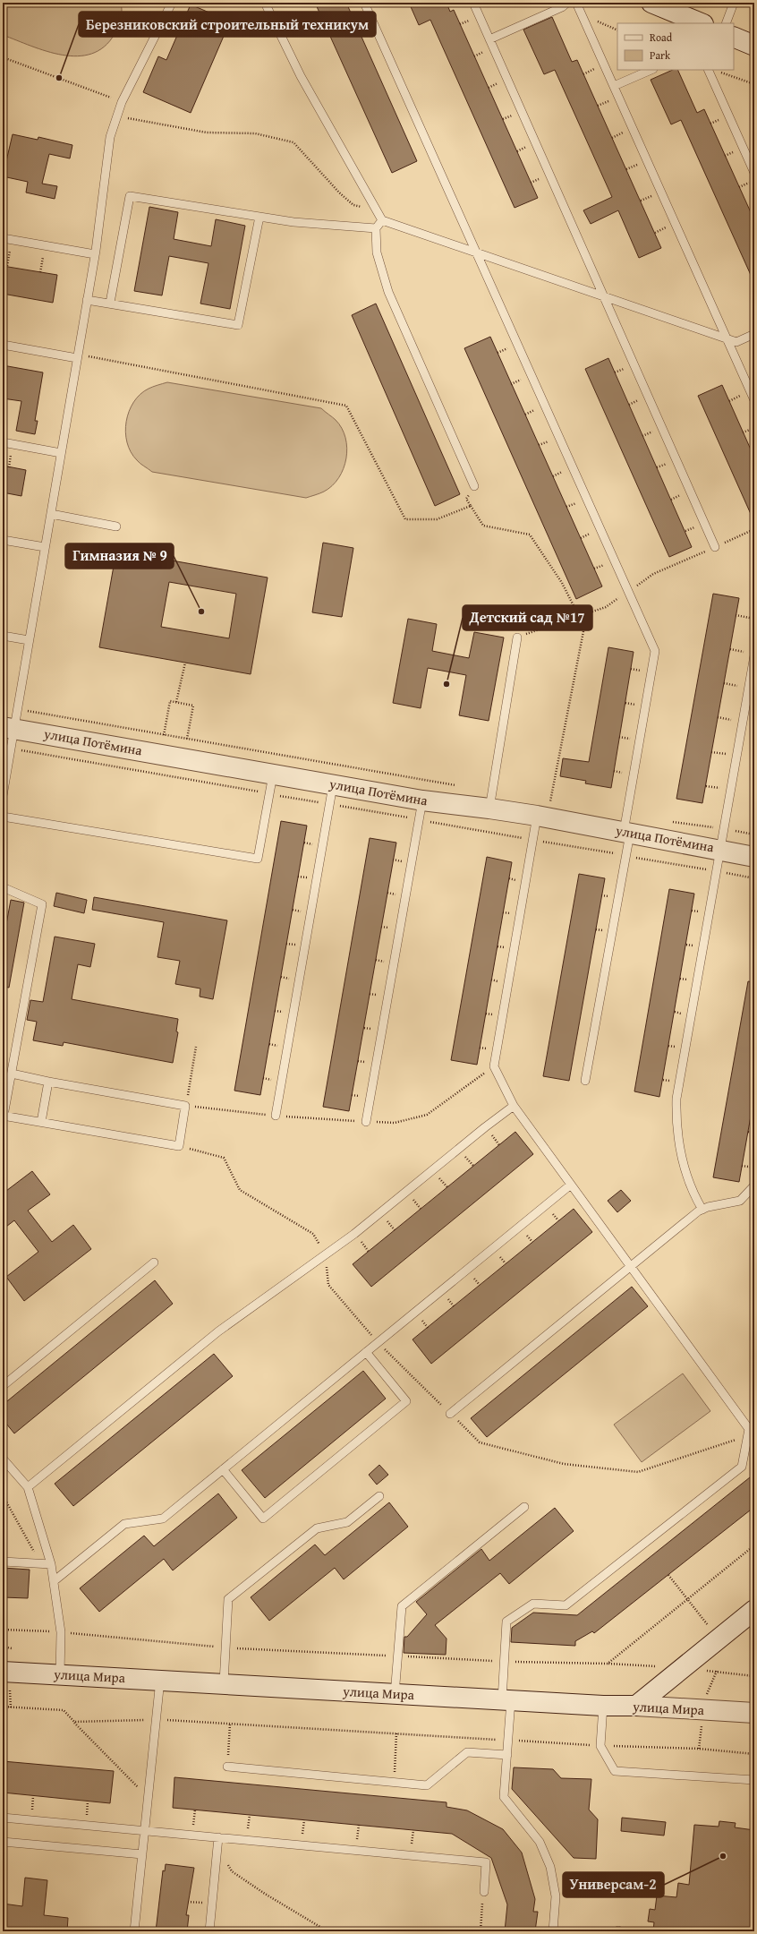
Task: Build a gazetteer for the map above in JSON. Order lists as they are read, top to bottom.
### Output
{
  "streets": {
    "street": ["улица Потёмина", "улица Мира"]
  },
  "places": [
    "Березниковский строительный техникум",
    "Гимназия № 9",
    "Детский сад №17",
    "Универсам-2"
  ],
  "legend": ["Road", "Park"]
}
